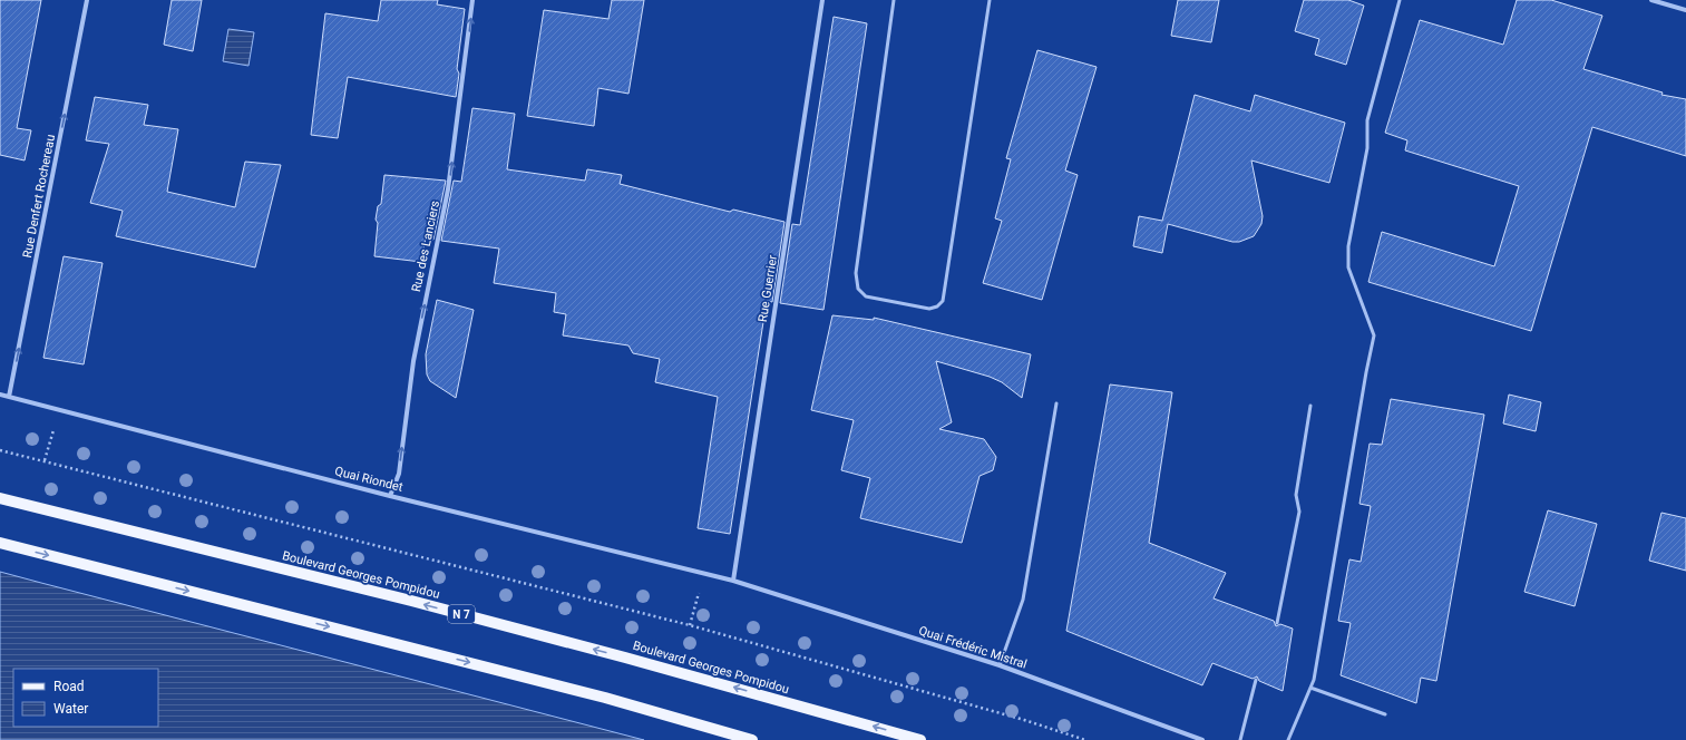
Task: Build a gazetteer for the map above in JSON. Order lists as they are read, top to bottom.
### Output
{
  "streets": {
    "main road": ["Boulevard Georges Pompidou", "N 7"],
    "street": [
      "Rue Denfert Rochereau",
      "Rue des Lanciers",
      "Rue Guerrier",
      "Quai Riondet",
      "Quai Frédéric Mistral"
    ]
  },
  "crossings": [
    ["Rue Denfert Rochereau", "Quai Riondet"],
    ["Rue des Lanciers", "Quai Riondet"],
    ["Rue Guerrier", "Quai Riondet"],
    ["Rue Guerrier", "Quai Frédéric Mistral"],
    ["Quai Riondet", "Quai Frédéric Mistral"]
  ],
  "one_way": ["Rue Denfert Rochereau", "Rue des Lanciers"],
  "legend": ["Road", "Water"]
}
